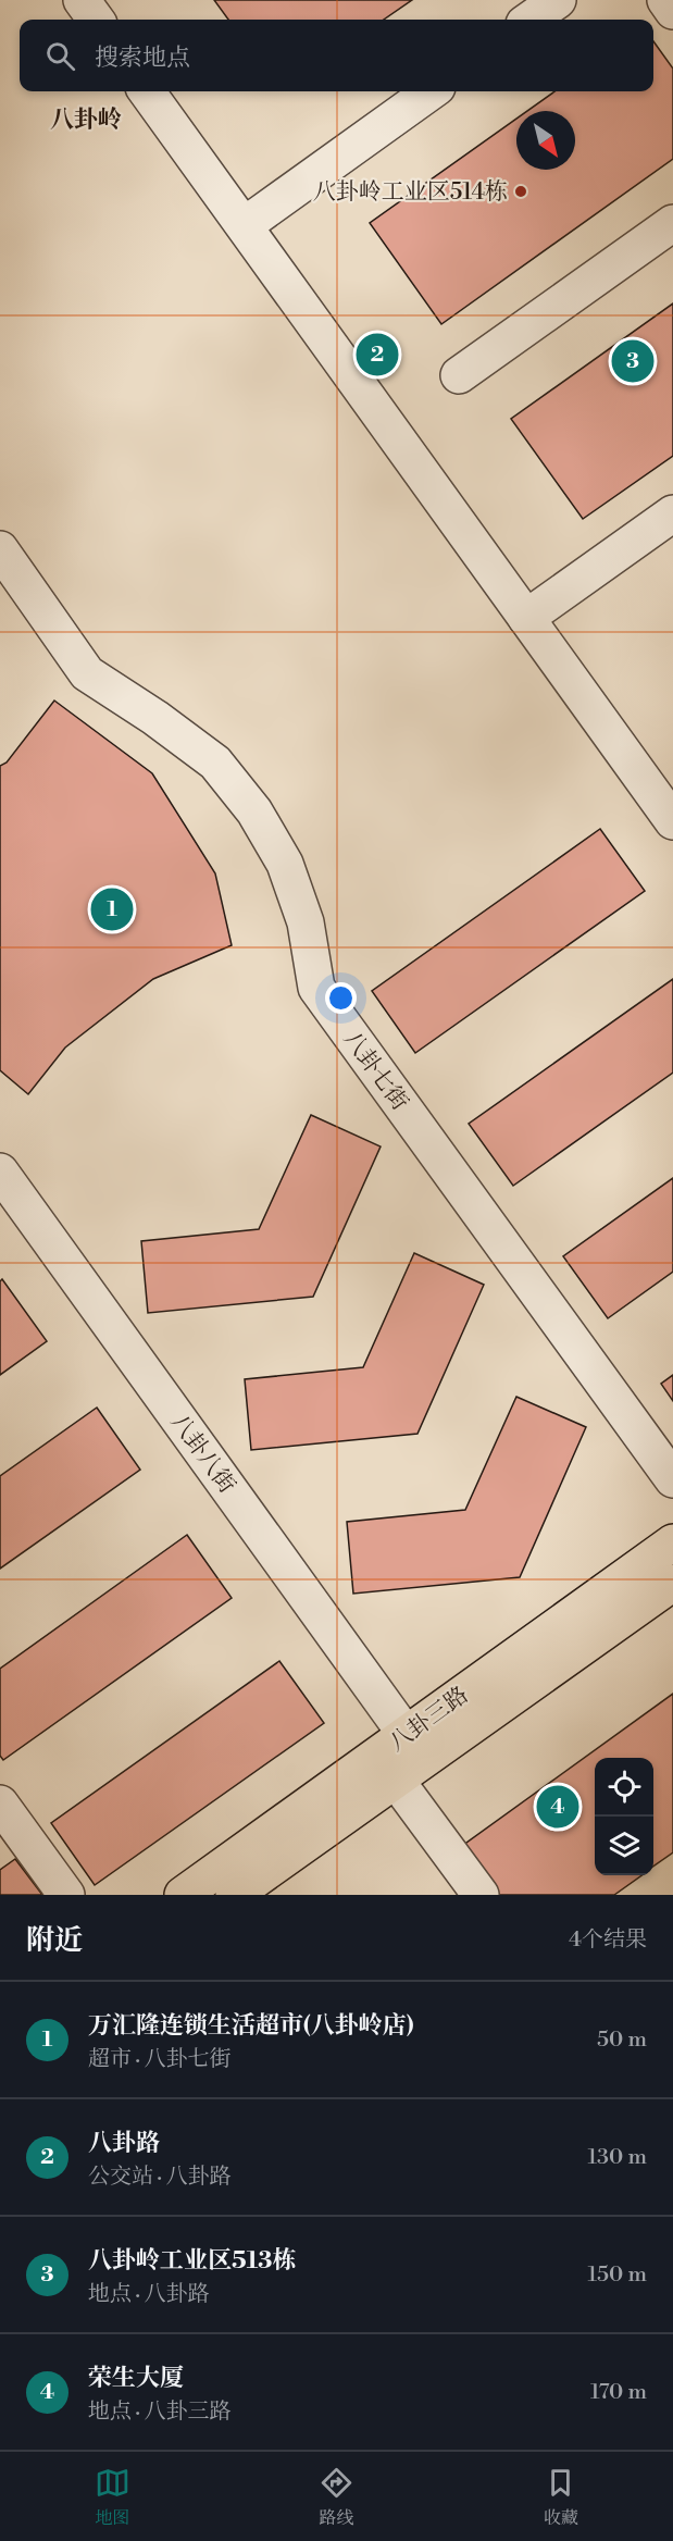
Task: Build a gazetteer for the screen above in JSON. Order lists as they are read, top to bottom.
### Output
{
  "streets": {
    "main road": ["八卦三路"],
    "street": ["八卦七街", "八卦八街"]
  },
  "crossings": [
    ["八卦八街", "八卦三路"]
  ],
  "districts": ["八卦岭"],
  "places": ["八卦岭工业区514栋"],
  "north": "bottom right",
  "page": {
    "search": "搜索地点",
    "pins": [
      "2",
      "3",
      "1",
      "4"
    ],
    "heading": ["附近", "4个结果"],
    "list": [
      {
        "mark": "1",
        "name": "万汇隆连锁生活超市(八卦岭店)",
        "note": "超市 · 八卦七街",
        "value": "50 m"
      },
      {
        "mark": "2",
        "name": "八卦路",
        "note": "公交站 · 八卦路",
        "value": "130 m"
      },
      {
        "mark": "3",
        "name": "八卦岭工业区513栋",
        "note": "地点 · 八卦路",
        "value": "150 m"
      },
      {
        "mark": "4",
        "name": "荣生大厦",
        "note": "地点 · 八卦三路",
        "value": "170 m"
      }
    ],
    "nav": ["地图", "路线", "收藏"]
  }
}
